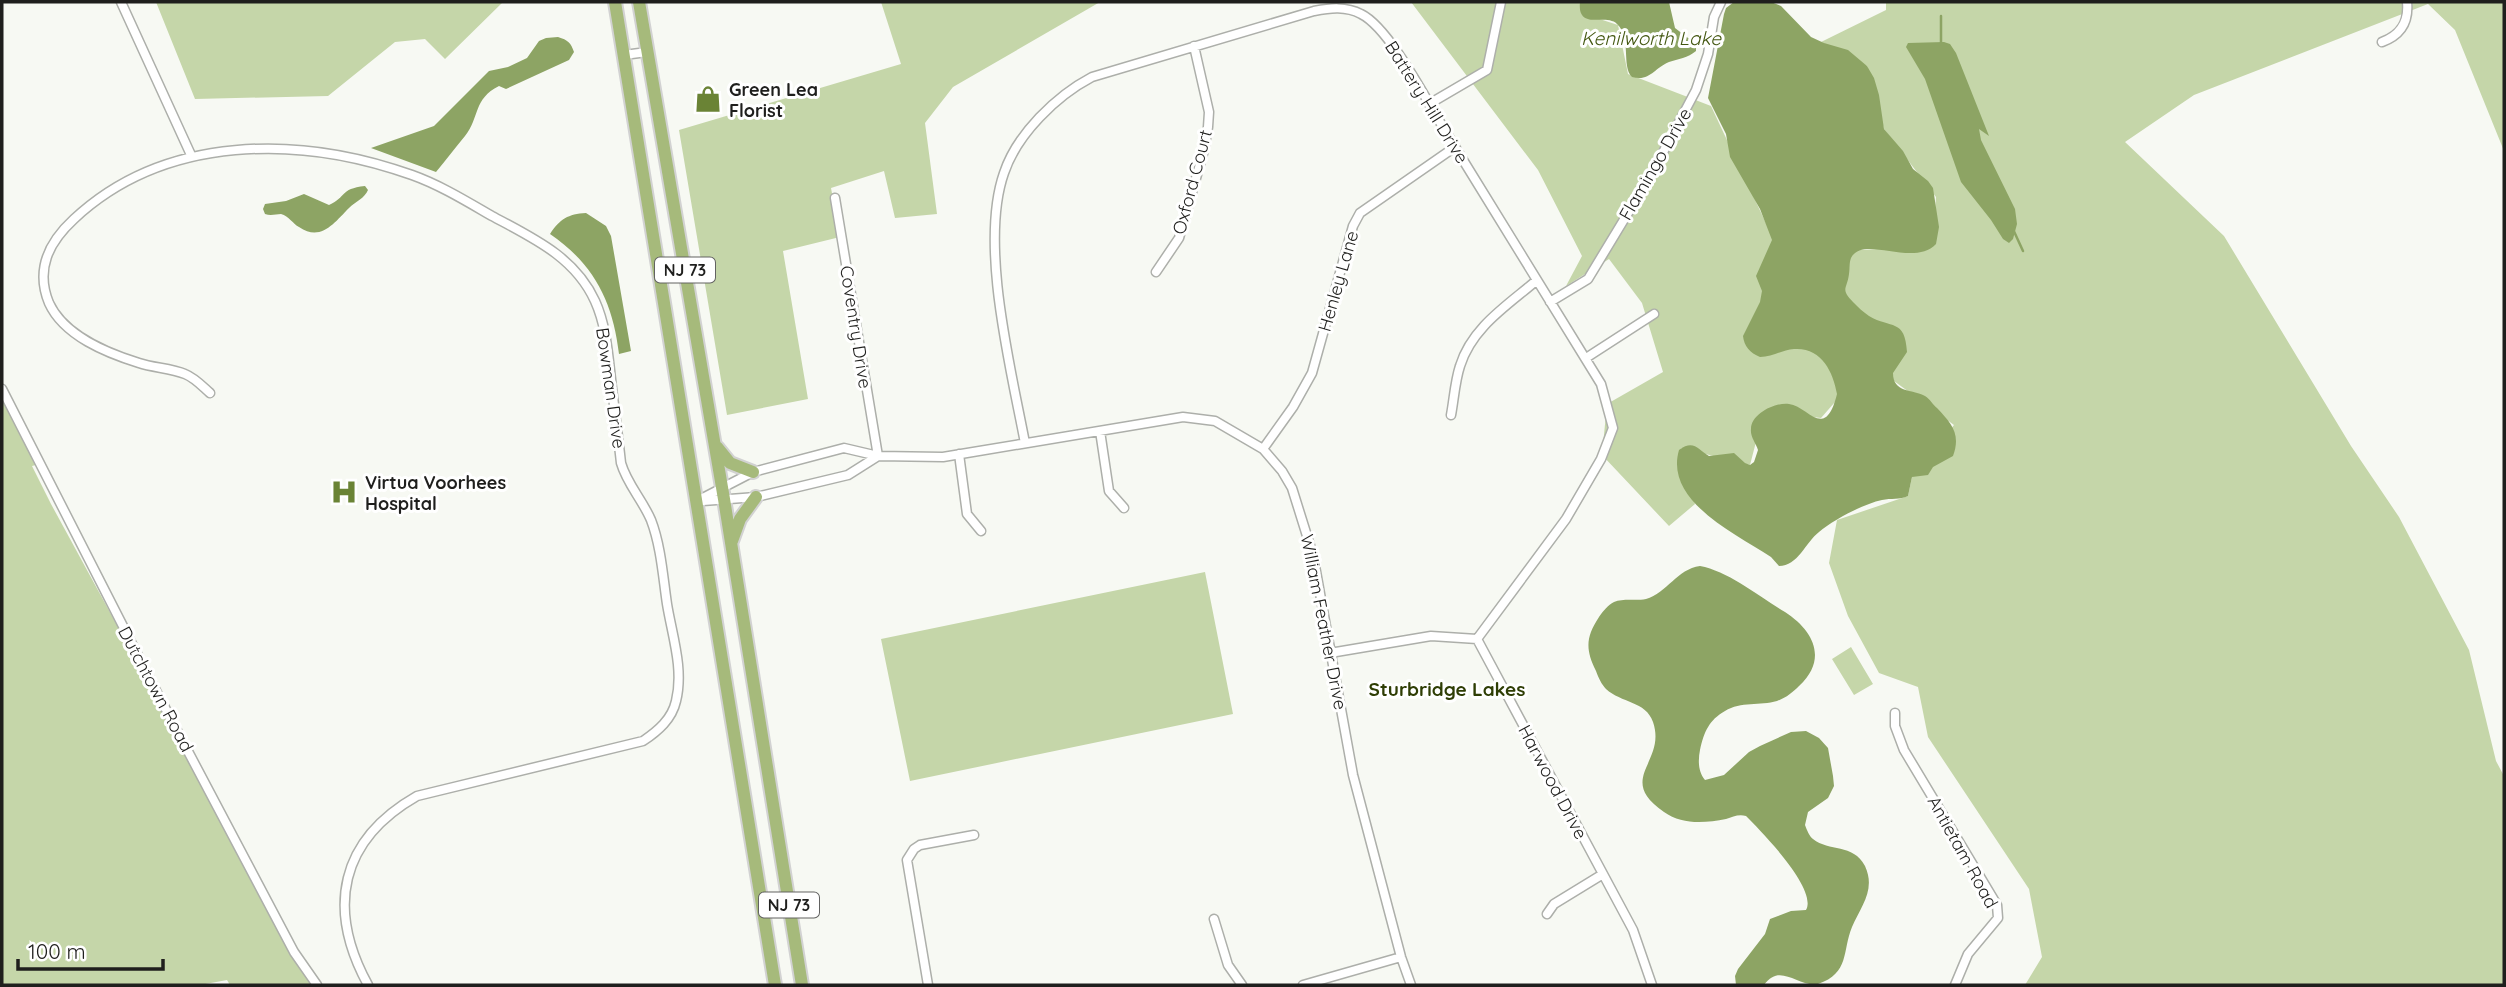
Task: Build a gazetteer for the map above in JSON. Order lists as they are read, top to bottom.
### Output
{
  "streets": {
    "highway": ["NJ 73"],
    "street": [
      "Battery Hill Drive",
      "Flamingo Drive",
      "Oxford Court",
      "Henley Lane",
      "Coventry Drive",
      "Bowman Drive",
      "William Feather Drive",
      "Dutchtown Road",
      "Harwood Drive",
      "Antietam Road"
    ]
  },
  "crossings": [
    ["Battery Hill Drive", "Flamingo Drive"],
    ["Battery Hill Drive", "Oxford Court"],
    ["Battery Hill Drive", "Henley Lane"],
    ["Battery Hill Drive", "William Feather Drive"],
    ["Battery Hill Drive", "Harwood Drive"],
    ["NJ 73", "William Feather Drive"],
    ["Henley Lane", "William Feather Drive"],
    ["Coventry Drive", "William Feather Drive"]
  ],
  "districts": ["Sturbridge Lakes"],
  "water": ["Kenilworth Lake"],
  "places": {
    "shop": ["Green Lea Florist"],
    "hospital": ["Virtua Voorhees Hospital"]
  },
  "scale_bar": "100 m"
}
